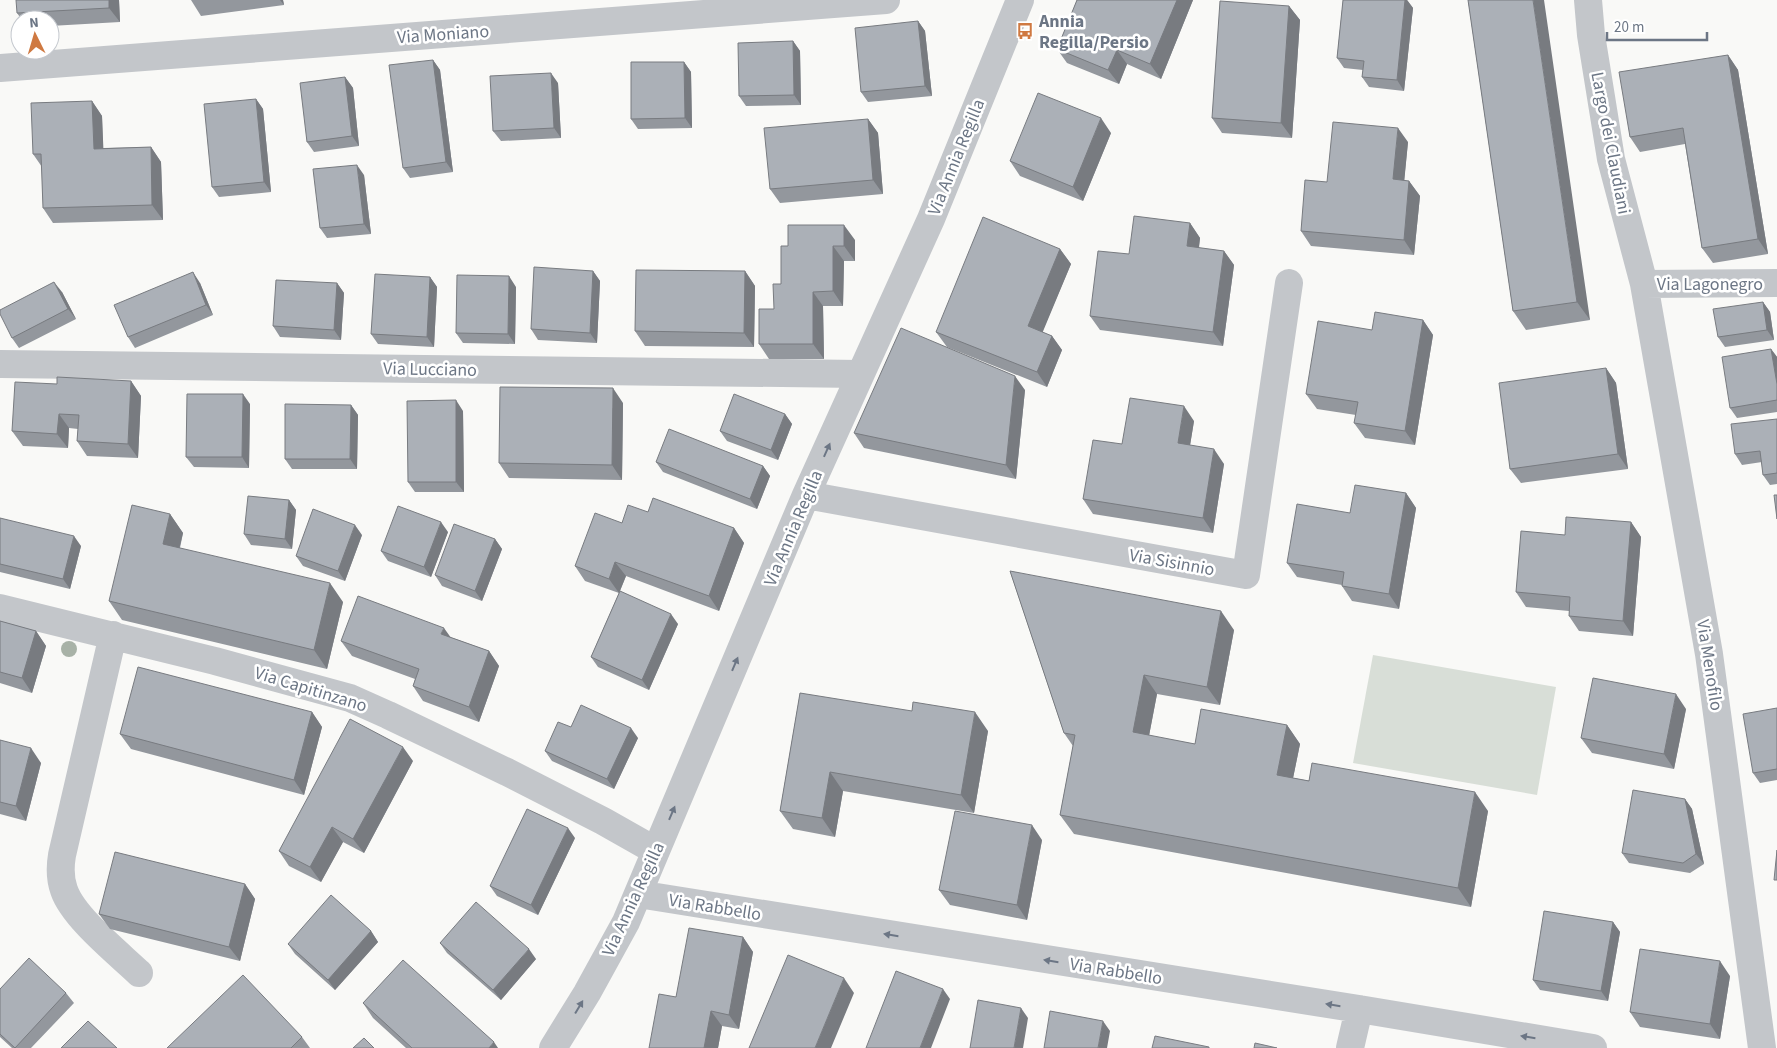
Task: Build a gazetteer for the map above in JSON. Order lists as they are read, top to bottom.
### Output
{
  "streets": {
    "street": [
      "Via Moniano",
      "Largo dei Claudiani",
      "Via Annia Regilla",
      "Via Lagonegro",
      "Via Lucciano",
      "Via Sisinnio",
      "Via Menofilo",
      "Via Capitinzano",
      "Via Rabbello"
    ]
  },
  "crossings": [
    ["Largo dei Claudiani", "Via Lagonegro"],
    ["Largo dei Claudiani", "Via Menofilo"],
    ["Via Annia Regilla", "Via Lucciano"],
    ["Via Annia Regilla", "Via Sisinnio"],
    ["Via Annia Regilla", "Via Capitinzano"],
    ["Via Annia Regilla", "Via Rabbello"],
    ["Via Lagonegro", "Via Menofilo"]
  ],
  "one_way": ["Via Annia Regilla", "Via Rabbello"],
  "places": {
    "bus stop": ["Annia Regilla/Persio"]
  },
  "scale_bar": "20 m",
  "north": "top"
}
